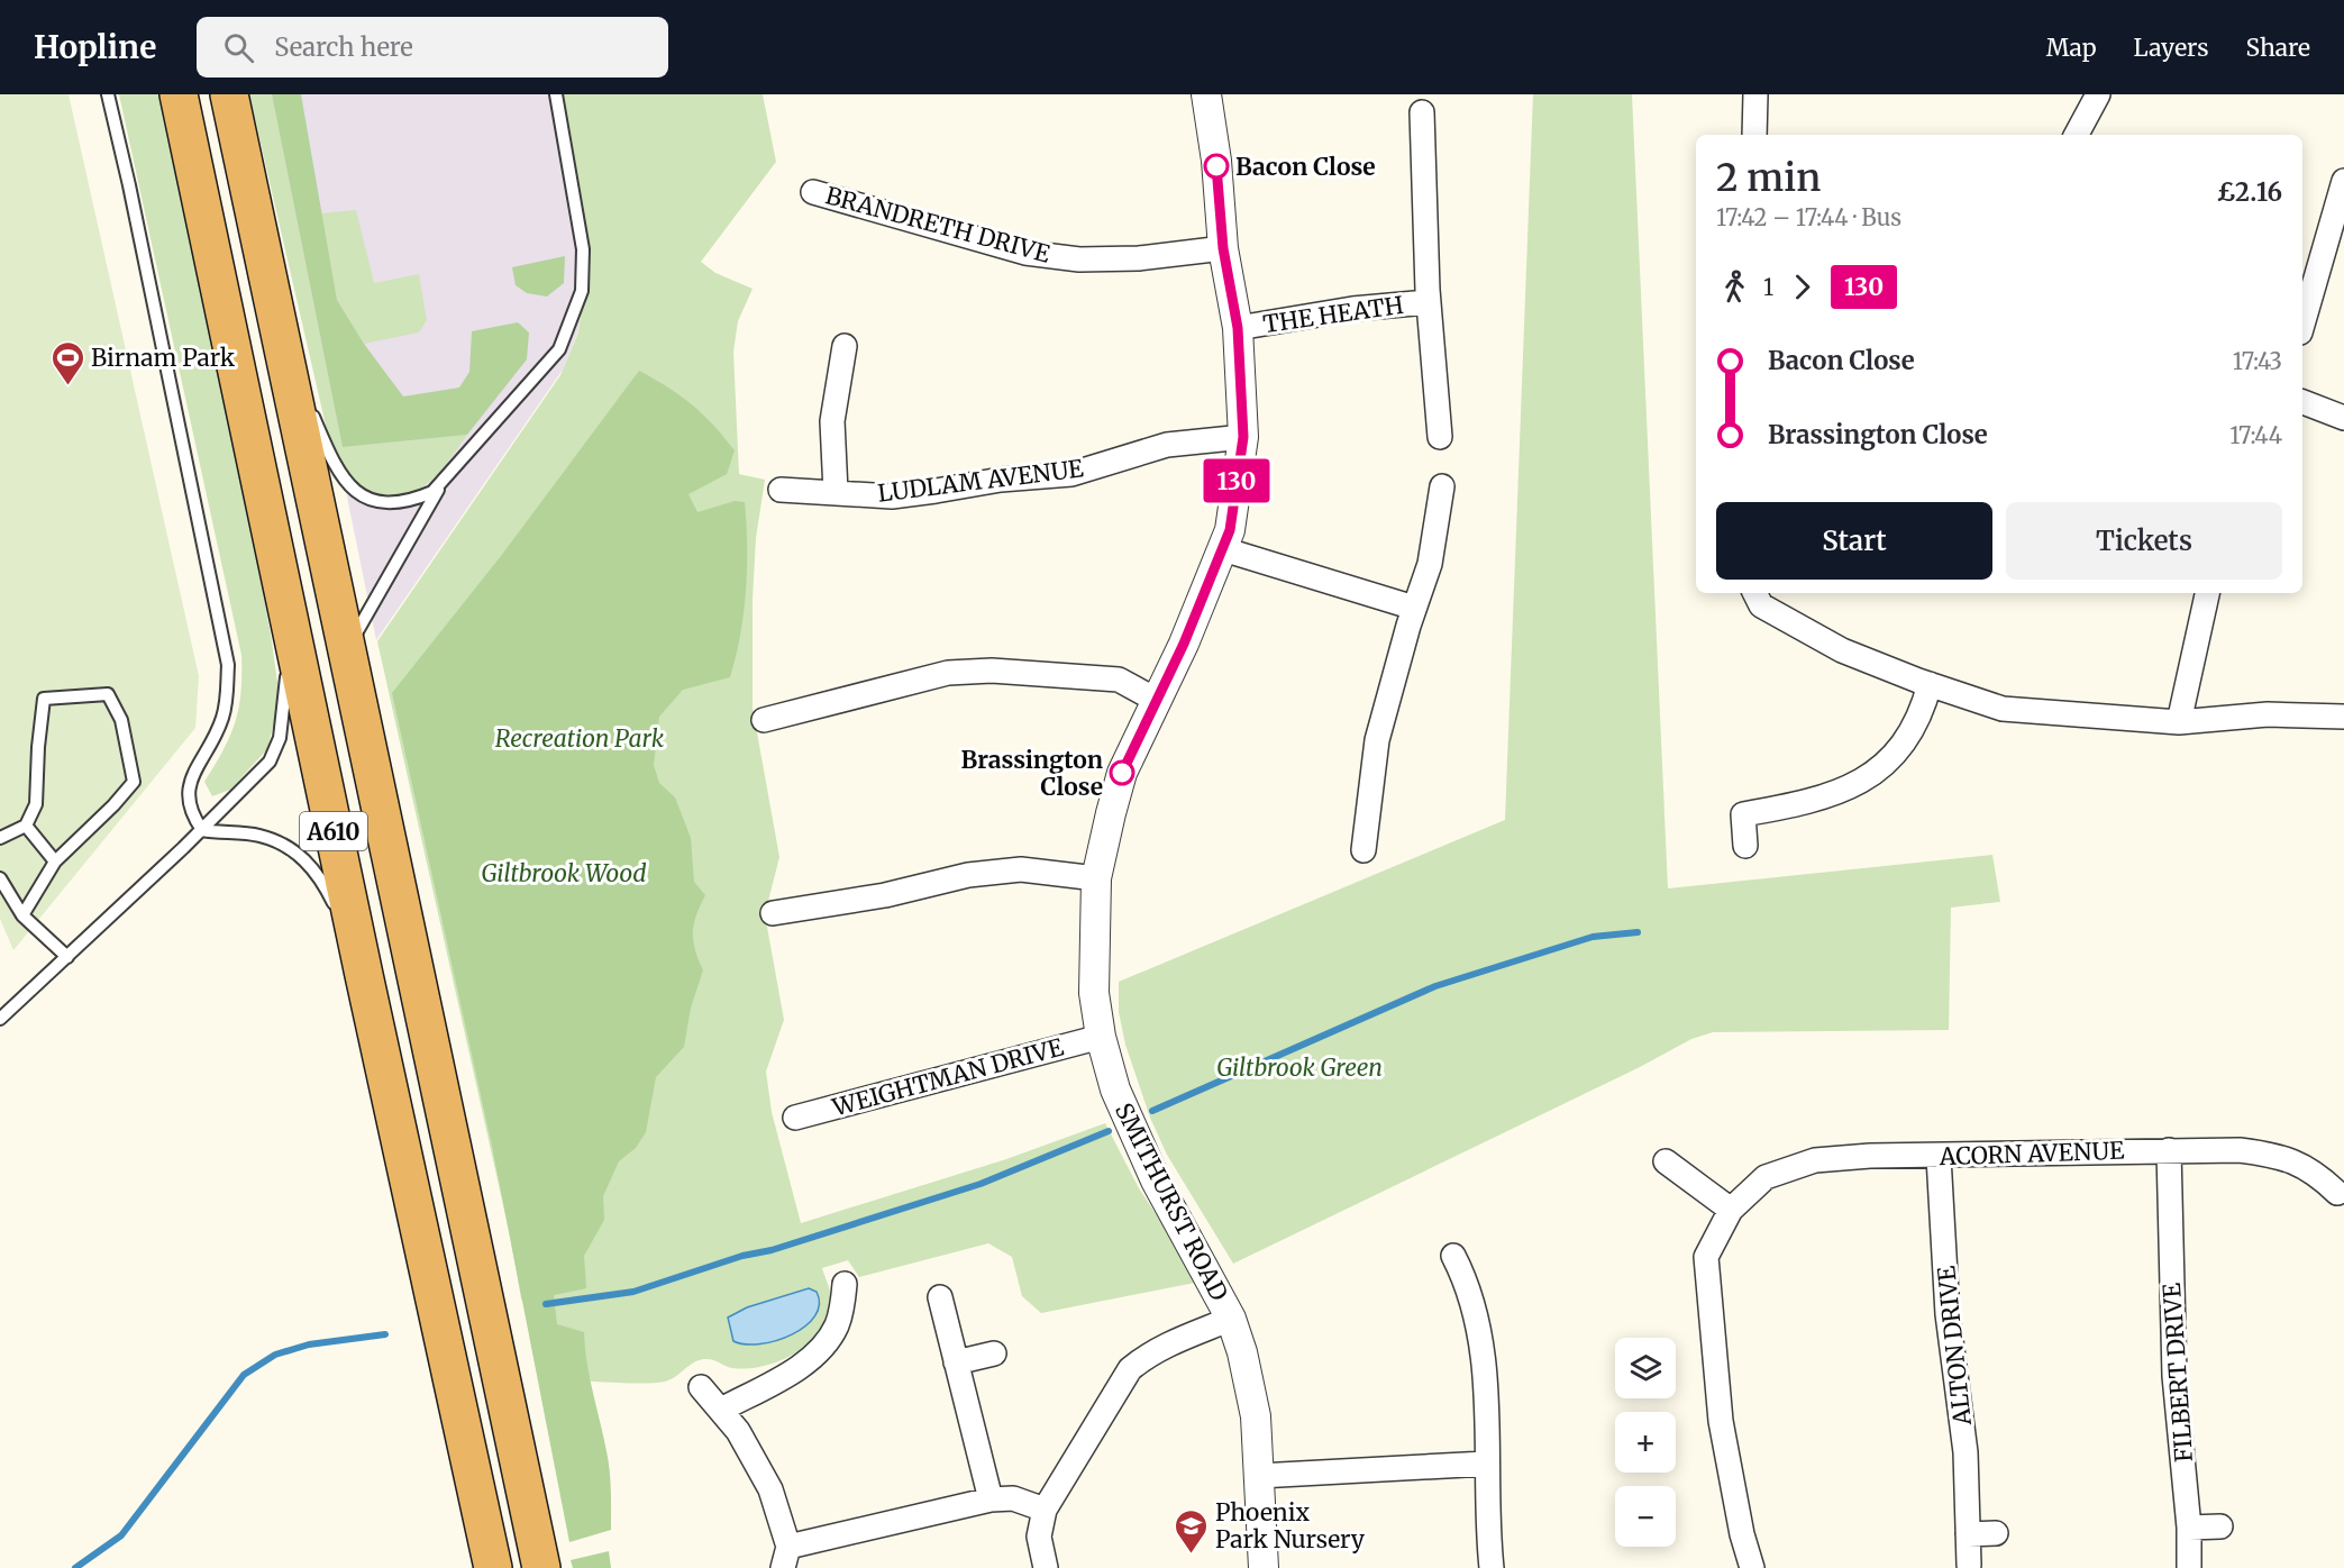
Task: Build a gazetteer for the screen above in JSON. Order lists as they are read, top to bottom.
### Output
{
  "streets": {
    "highway": ["A610"],
    "street": [
      "BRANDRETH DRIVE",
      "THE HEATH",
      "LUDLAM AVENUE",
      "WEIGHTMAN DRIVE",
      "ACORN AVENUE",
      "SMITHURST ROAD",
      "ALTON DRIVE",
      "FILBERT DRIVE"
    ]
  },
  "crossings": [
    ["BRANDRETH DRIVE", "SMITHURST ROAD"],
    ["THE HEATH", "SMITHURST ROAD"],
    ["LUDLAM AVENUE", "SMITHURST ROAD"],
    ["WEIGHTMAN DRIVE", "SMITHURST ROAD"],
    ["ACORN AVENUE", "ALTON DRIVE"],
    ["ACORN AVENUE", "FILBERT DRIVE"]
  ],
  "parks": ["Recreation Park", "Giltbrook Wood", "Giltbrook Green"],
  "places": {
    "other": ["Bacon Close", "Brassington Close"],
    "sports": ["Birnam Park"],
    "school or university": ["Phoenix Park Nursery"]
  },
  "lines": ["bus line 130"],
  "page": {
    "header": "Hopline",
    "search": "Search here",
    "nav": ["Map", "Layers", "Share"],
    "on_map": "130",
    "heading": ["2 min", "17:42 – 17:44 · Bus", "£2.16"],
    "legs": ["1", "130"],
    "list": [
      {
        "name": "Bacon Close",
        "value": "17:43"
      },
      {
        "name": "Brassington Close",
        "value": "17:44"
      }
    ],
    "buttons": ["Start", "Tickets"],
    "map_buttons": ["+", "−"]
  }
}
